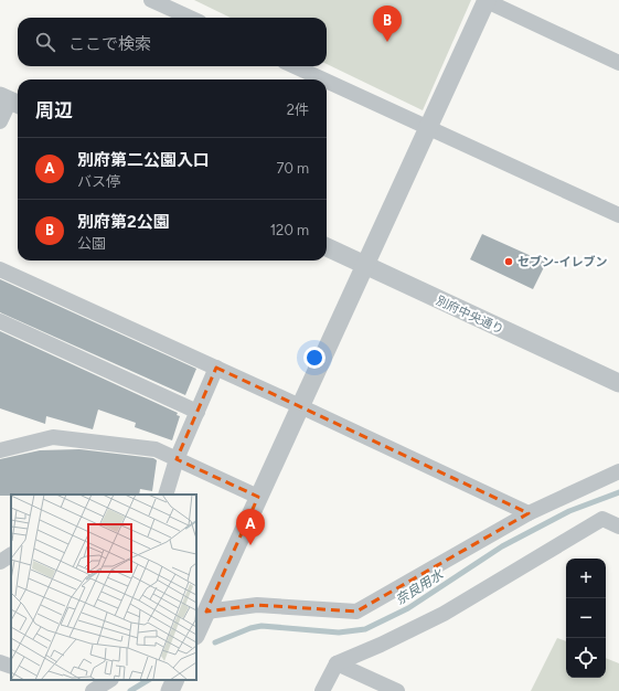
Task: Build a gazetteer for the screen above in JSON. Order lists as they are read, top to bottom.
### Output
{
  "streets": {
    "street": ["別府中央通り"]
  },
  "water": ["奈良用水"],
  "places": ["セブン-イレブン"],
  "page": {
    "pins": ["B", "A"],
    "search": "ここで検索",
    "heading": ["周辺", "2件"],
    "list": [
      {
        "mark": "A",
        "name": "別府第二公園入口",
        "note": "バス停",
        "value": "70 m"
      },
      {
        "mark": "B",
        "name": "別府第2公園",
        "note": "公園",
        "value": "120 m"
      }
    ],
    "map_buttons": ["+", "−"]
  }
}
